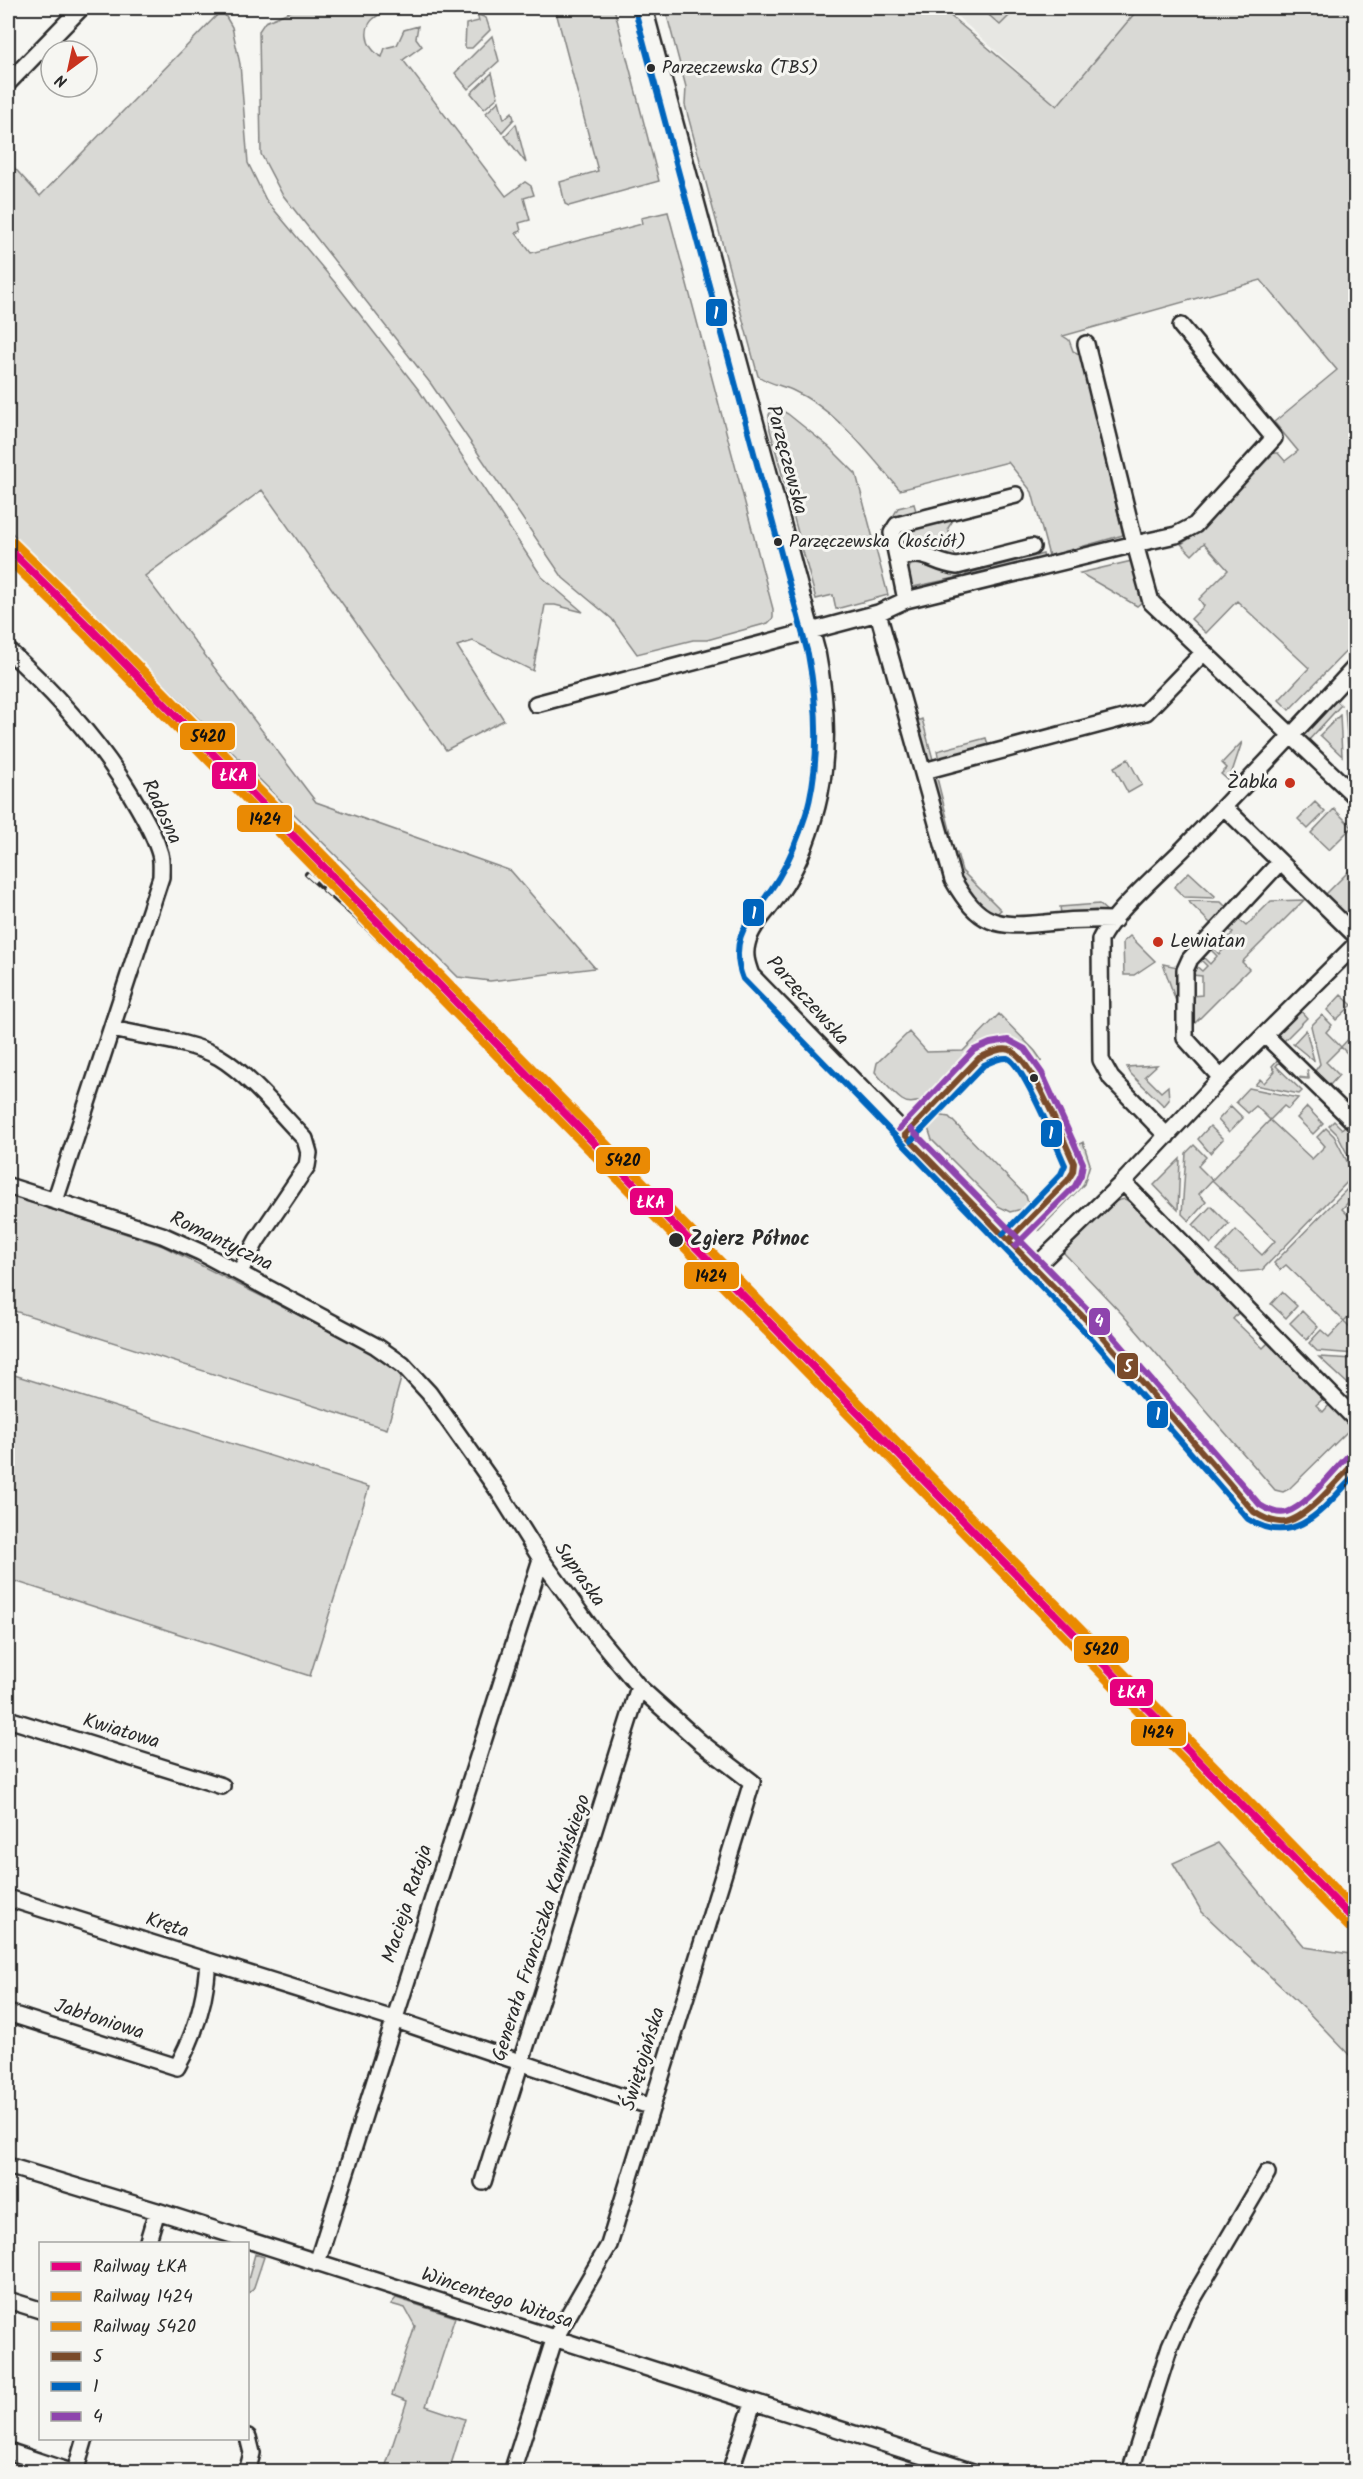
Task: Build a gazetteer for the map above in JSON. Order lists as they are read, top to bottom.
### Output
{
  "streets": {
    "street": [
      "Parzęczewska",
      "Radosna",
      "Romantyczna",
      "Supraska",
      "Kwiatowa",
      "Macieja Rataja",
      "Kręta",
      "Generała Franciszka Kamińskiego",
      "Jabłoniowa",
      "Świętojańska",
      "Wincentego Witosa"
    ]
  },
  "crossings": [
    ["Radosna", "Romantyczna"],
    ["Romantyczna", "Supraska"],
    ["Supraska", "Macieja Rataja"],
    ["Supraska", "Generała Franciszka Kamińskiego"],
    ["Supraska", "Świętojańska"],
    ["Macieja Rataja", "Wincentego Witosa"],
    ["Kręta", "Jabłoniowa"],
    ["Świętojańska", "Wincentego Witosa"]
  ],
  "places": [
    "Parzęczewska (TBS)",
    "Parzęczewska (kościół)",
    "Żabka",
    "Lewiatan",
    "Zgierz Północ"
  ],
  "lines": [
    "transit line 1",
    "rail line 5420",
    "rail line ŁKA",
    "rail line 1424",
    "transit line 4",
    "transit line 5"
  ],
  "legend": [
    "Railway ŁKA",
    "Railway 1424",
    "Railway 5420",
    "5",
    "1",
    "4"
  ],
  "north": "bottom left"
}
